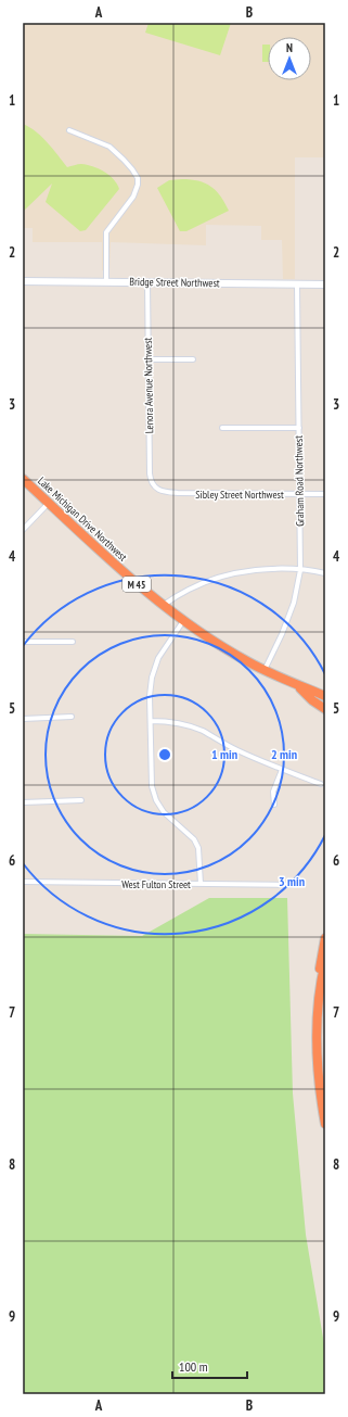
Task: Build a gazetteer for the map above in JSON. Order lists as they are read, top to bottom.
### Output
{
  "streets": {
    "highway": ["Lake Michigan Drive Northwest", "M 45"],
    "main road": ["Bridge Street Northwest"],
    "street": [
      "Lenora Avenue Northwest",
      "Graham Road Northwest",
      "Sibley Street Northwest",
      "West Fulton Street"
    ]
  },
  "crossings": [
    ["Bridge Street Northwest", "Lenora Avenue Northwest"],
    ["Bridge Street Northwest", "Graham Road Northwest"],
    ["Lenora Avenue Northwest", "Sibley Street Northwest"],
    ["Graham Road Northwest", "Sibley Street Northwest"],
    ["Graham Road Northwest", "Lake Michigan Drive Northwest"]
  ],
  "scale_bar": "100 m",
  "north": "top",
  "grid": {
    "columns": ["A", "B"],
    "rows": [
      "1",
      "2",
      "3",
      "4",
      "5",
      "6",
      "7",
      "8",
      "9"
    ]
  },
  "rings": ["1 min", "2 min", "3 min"]
}
